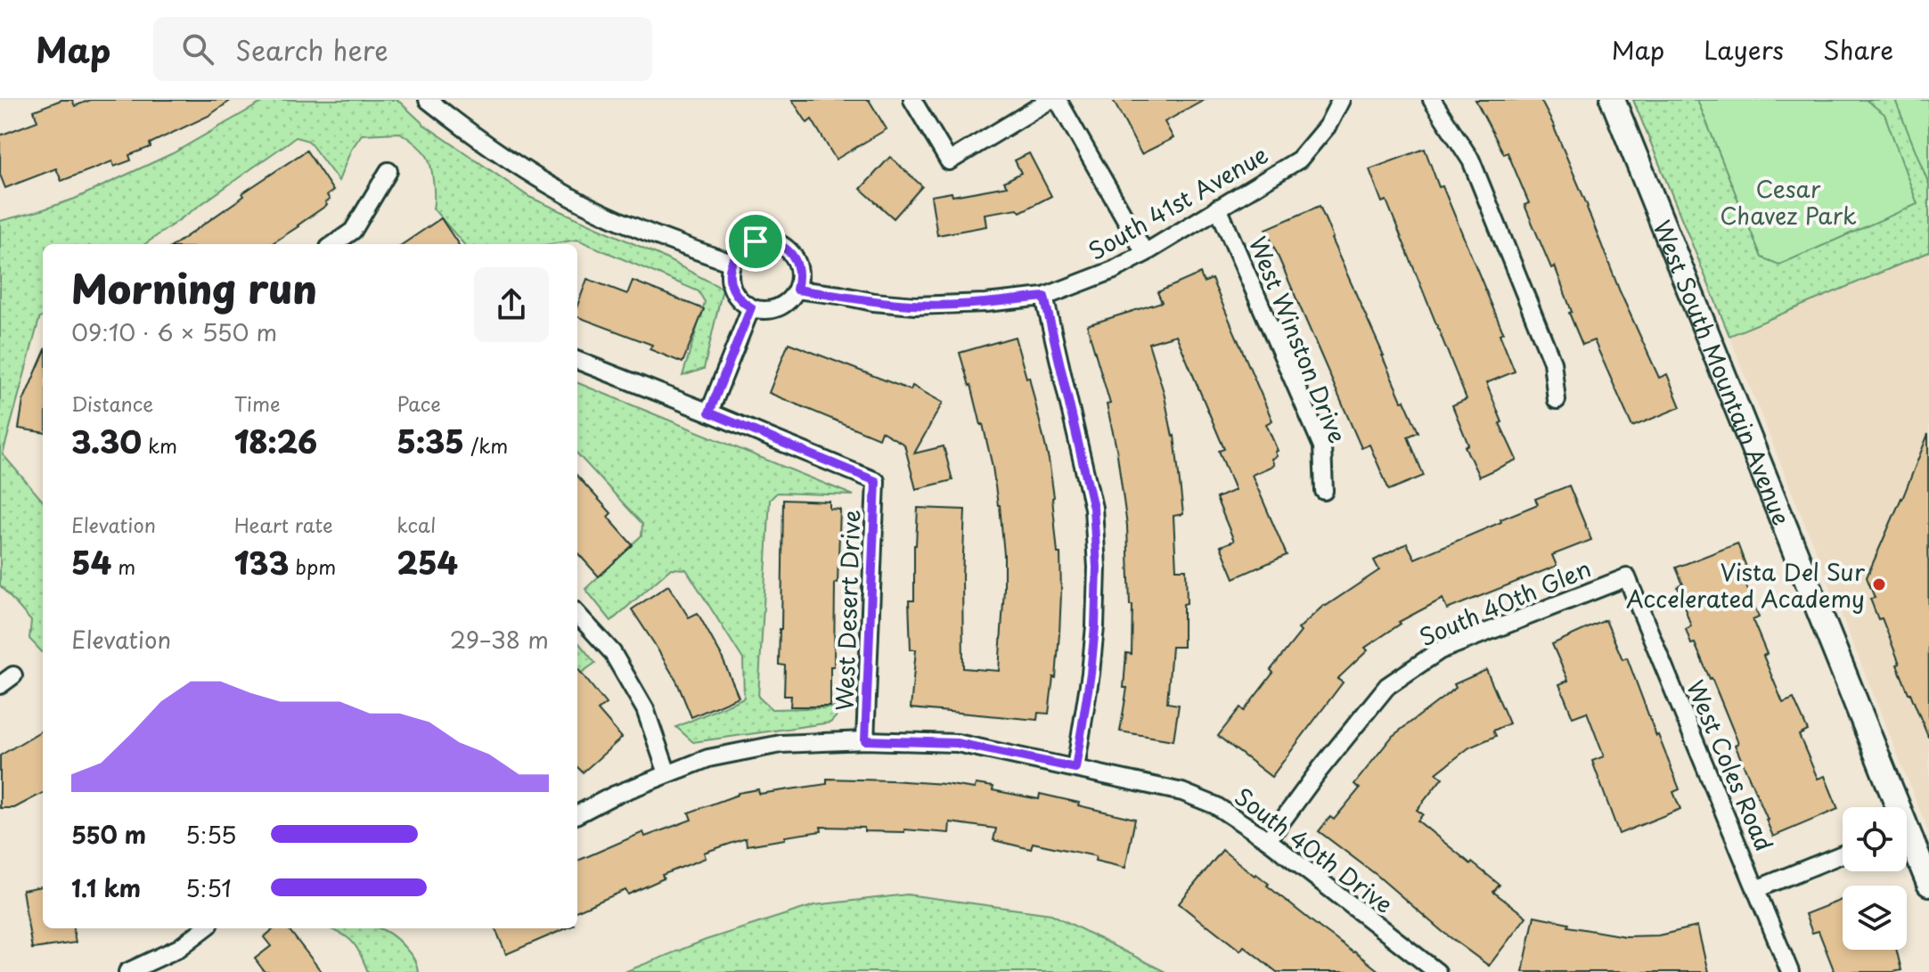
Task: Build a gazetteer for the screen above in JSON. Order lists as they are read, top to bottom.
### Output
{
  "streets": {
    "street": [
      "South 41st Avenue",
      "West Winston Drive",
      "West South Mountain Avenue",
      "South 40th Glen",
      "West Desert Drive",
      "West Coles Road",
      "South 40th Drive"
    ]
  },
  "crossings": [
    ["South 41st Avenue", "West Winston Drive"],
    ["South 40th Glen", "West Coles Road"],
    ["South 40th Glen", "South 40th Drive"],
    ["West Desert Drive", "South 40th Drive"]
  ],
  "parks": ["Cesar Chavez Park"],
  "places": ["Vista Del Sur Accelerated Academy"],
  "page": {
    "header": "Map",
    "search": "Search here",
    "nav": ["Map", "Layers", "Share"],
    "heading": ["Morning run", "09:10 · 6 × 550 m"],
    "stats": [
      ["Distance", "3.30 km"],
      ["Time", "18:26"],
      ["Pace", "5:35 /km"],
      ["Elevation", "54 m"],
      ["Heart rate", "133 bpm"],
      ["kcal", "254"]
    ],
    "chart": ["Elevation", "29–38 m"],
    "list": [
      {
        "name": "550 m",
        "note": "5:55"
      },
      {
        "name": "1.1 km",
        "note": "5:51"
      }
    ]
  }
}
